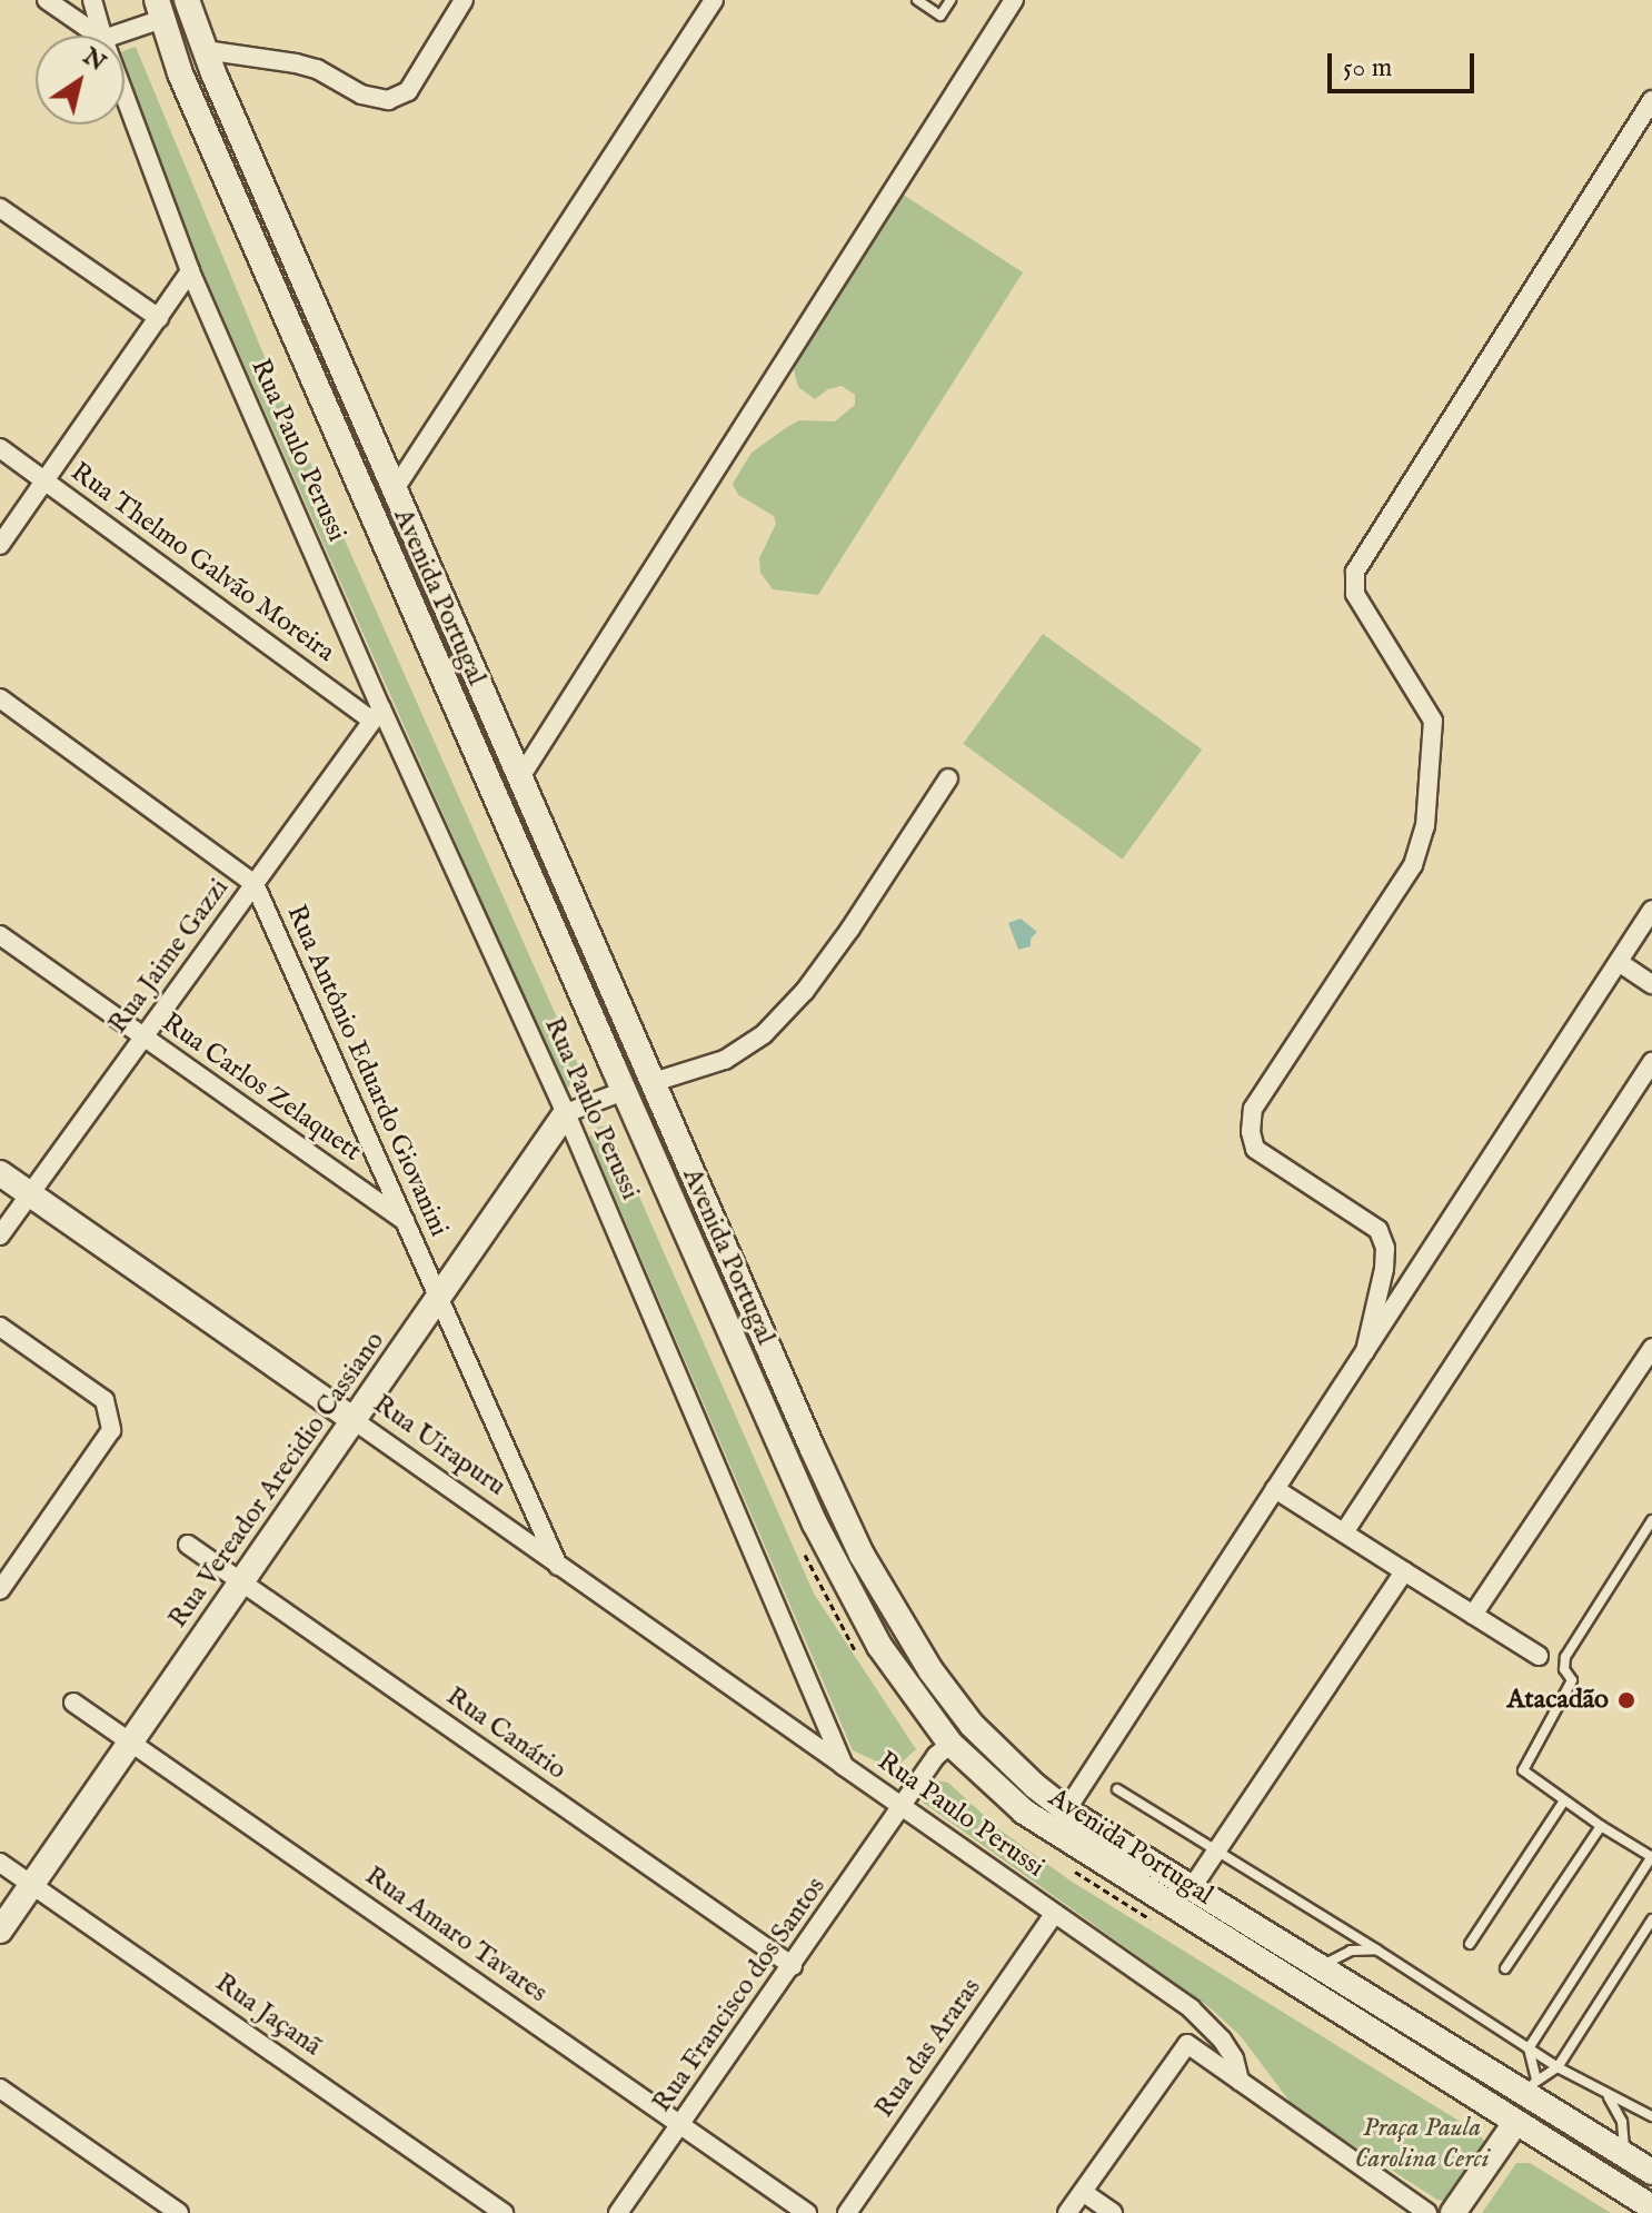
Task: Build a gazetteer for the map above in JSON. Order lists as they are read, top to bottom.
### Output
{
  "streets": {
    "main road": ["Avenida Portugal", "Rua Uirapuru", "Rua Vereador Arecidio Cassiano"],
    "street": [
      "Rua Paulo Perussi",
      "Rua Thelmo Galvão Moreira",
      "Rua Jaime Gazzi",
      "Rua Antônio Eduardo Giovanini",
      "Rua Carlos Zelaquett",
      "Rua Canário",
      "Rua Amaro Tavares",
      "Rua Francisco dos Santos",
      "Rua Jaçanã",
      "Rua das Araras"
    ]
  },
  "crossings": [
    ["Rua Paulo Perussi", "Rua Thelmo Galvão Moreira"],
    ["Rua Paulo Perussi", "Rua Jaime Gazzi"],
    ["Rua Paulo Perussi", "Rua Uirapuru"],
    ["Rua Paulo Perussi", "Rua Vereador Arecidio Cassiano"],
    ["Rua Paulo Perussi", "Rua Francisco dos Santos"],
    ["Rua Paulo Perussi", "Rua das Araras"],
    ["Rua Thelmo Galvão Moreira", "Rua Jaime Gazzi"],
    ["Avenida Portugal", "Rua Francisco dos Santos"],
    ["Rua Jaime Gazzi", "Rua Antônio Eduardo Giovanini"],
    ["Rua Jaime Gazzi", "Rua Carlos Zelaquett"],
    ["Rua Jaime Gazzi", "Rua Uirapuru"],
    ["Rua Antônio Eduardo Giovanini", "Rua Carlos Zelaquett"],
    ["Rua Antônio Eduardo Giovanini", "Rua Uirapuru"],
    ["Rua Antônio Eduardo Giovanini", "Rua Vereador Arecidio Cassiano"],
    ["Rua Uirapuru", "Rua Vereador Arecidio Cassiano"],
    ["Rua Vereador Arecidio Cassiano", "Rua Canário"],
    ["Rua Vereador Arecidio Cassiano", "Rua Amaro Tavares"],
    ["Rua Vereador Arecidio Cassiano", "Rua Jaçanã"],
    ["Rua Canário", "Rua Francisco dos Santos"],
    ["Rua Amaro Tavares", "Rua Francisco dos Santos"]
  ],
  "parks": ["Praça Paula Carolina Cerci"],
  "places": ["Atacadão"],
  "scale_bar": "50 m",
  "north": "top right"
}
